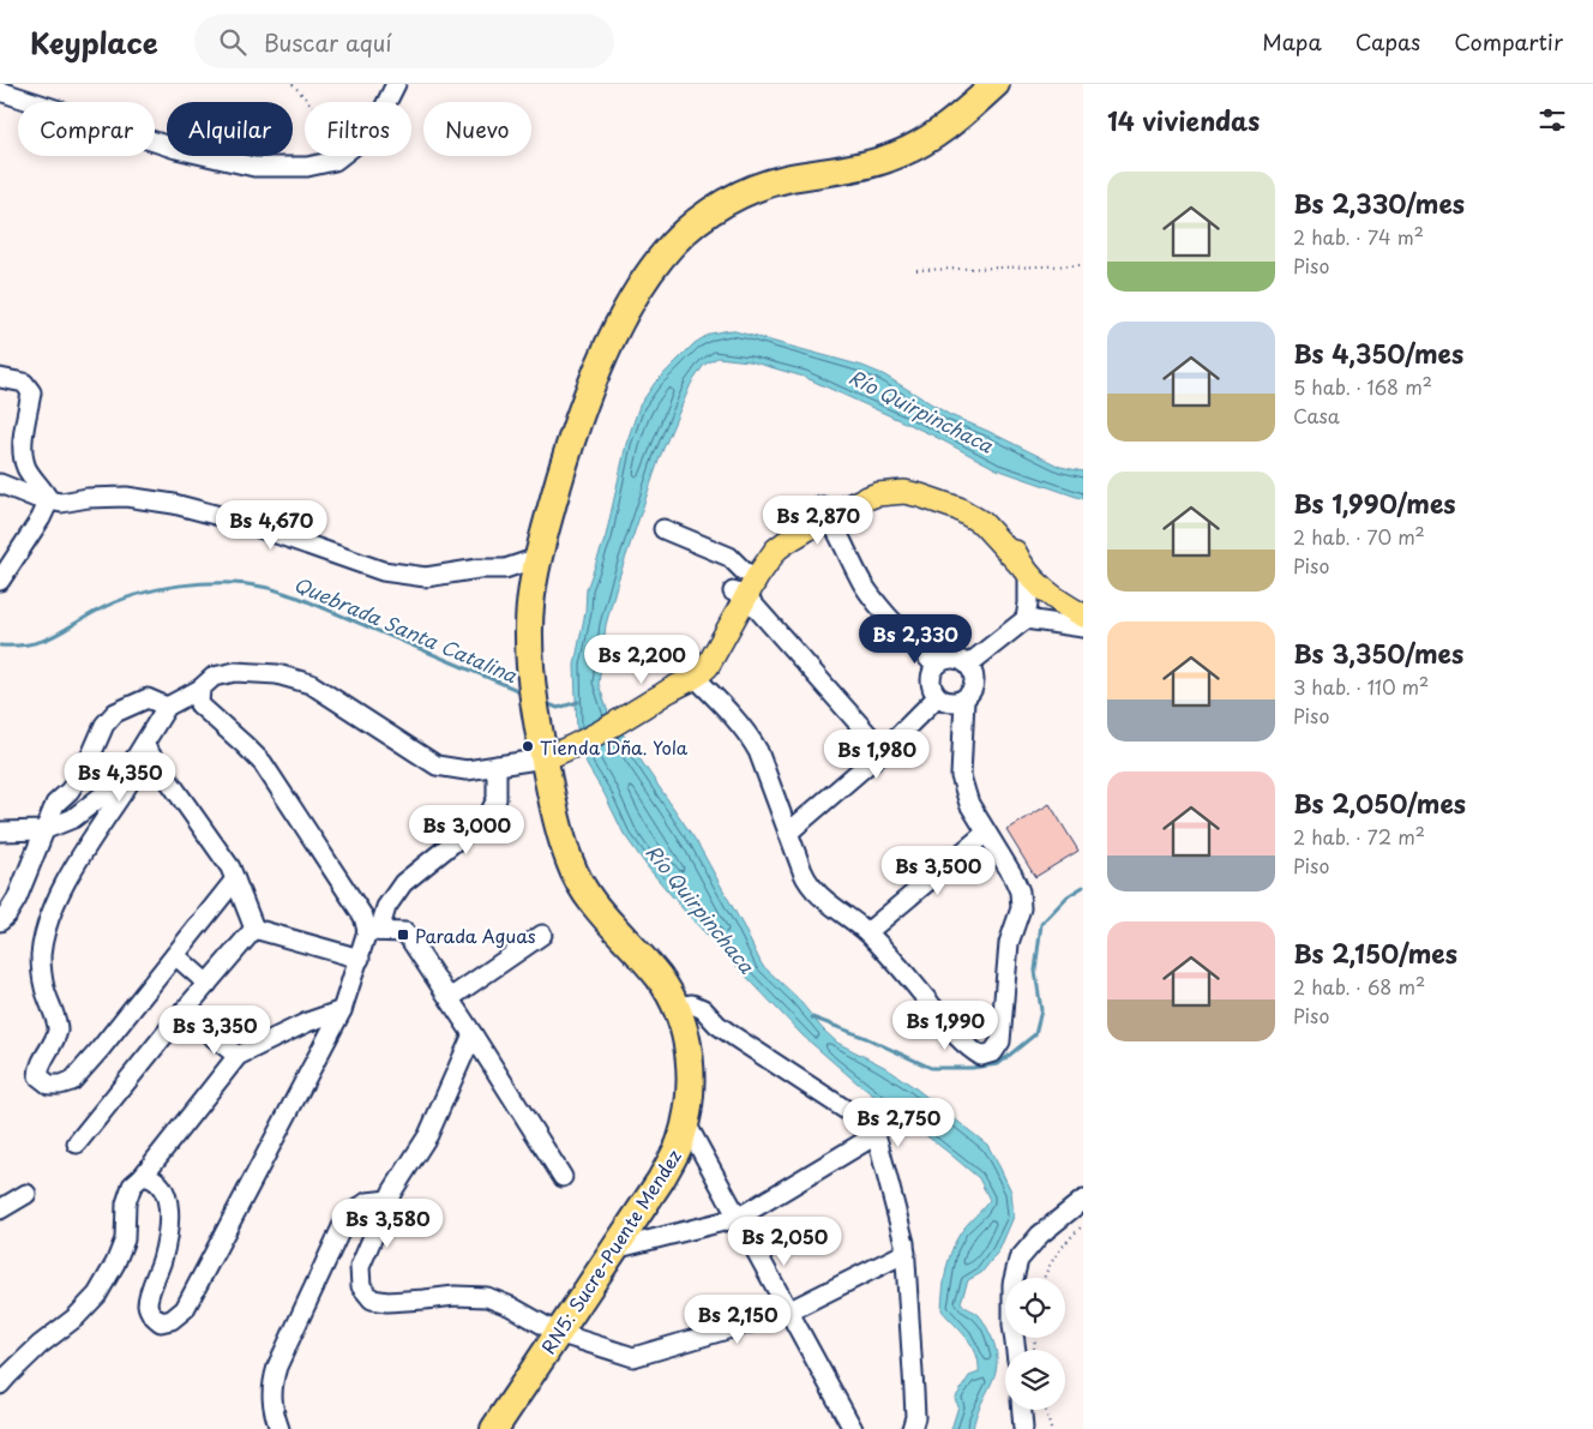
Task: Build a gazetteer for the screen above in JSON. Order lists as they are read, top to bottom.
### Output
{
  "streets": {
    "highway": ["RN5: Sucre-Puente Mendez"]
  },
  "water": ["Río Quirpinchaca", "Quebrada Santa Catalina"],
  "places": {
    "other": ["Tienda Dña. Yola"],
    "transit": ["Parada Aguas"]
  },
  "page": {
    "header": "Keyplace",
    "search": "Buscar aquí",
    "nav": ["Mapa", "Capas", "Compartir"],
    "heading": "14 viviendas",
    "chip": [
      "Comprar",
      "Alquilar",
      "Filtros",
      "Nuevo"
    ],
    "list": [
      {
        "name": "Bs 2,330/mes",
        "note": "2 hab. · 74 m² · Piso"
      },
      {
        "name": "Bs 4,350/mes",
        "note": "5 hab. · 168 m² · Casa"
      },
      {
        "name": "Bs 1,990/mes",
        "note": "2 hab. · 70 m² · Piso"
      },
      {
        "name": "Bs 3,350/mes",
        "note": "3 hab. · 110 m² · Piso"
      },
      {
        "name": "Bs 2,050/mes",
        "note": "2 hab. · 72 m² · Piso"
      },
      {
        "name": "Bs 2,150/mes",
        "note": "2 hab. · 68 m² · Piso"
      }
    ],
    "price": [
      "Bs 2,870",
      "Bs 4,670",
      "Bs 2,330",
      "Bs 2,200",
      "Bs 1,980",
      "Bs 4,350",
      "Bs 3,000",
      "Bs 3,500",
      "Bs 1,990",
      "Bs 3,350",
      "Bs 2,750",
      "Bs 3,580",
      "Bs 2,050",
      "Bs 2,150"
    ]
  }
}
